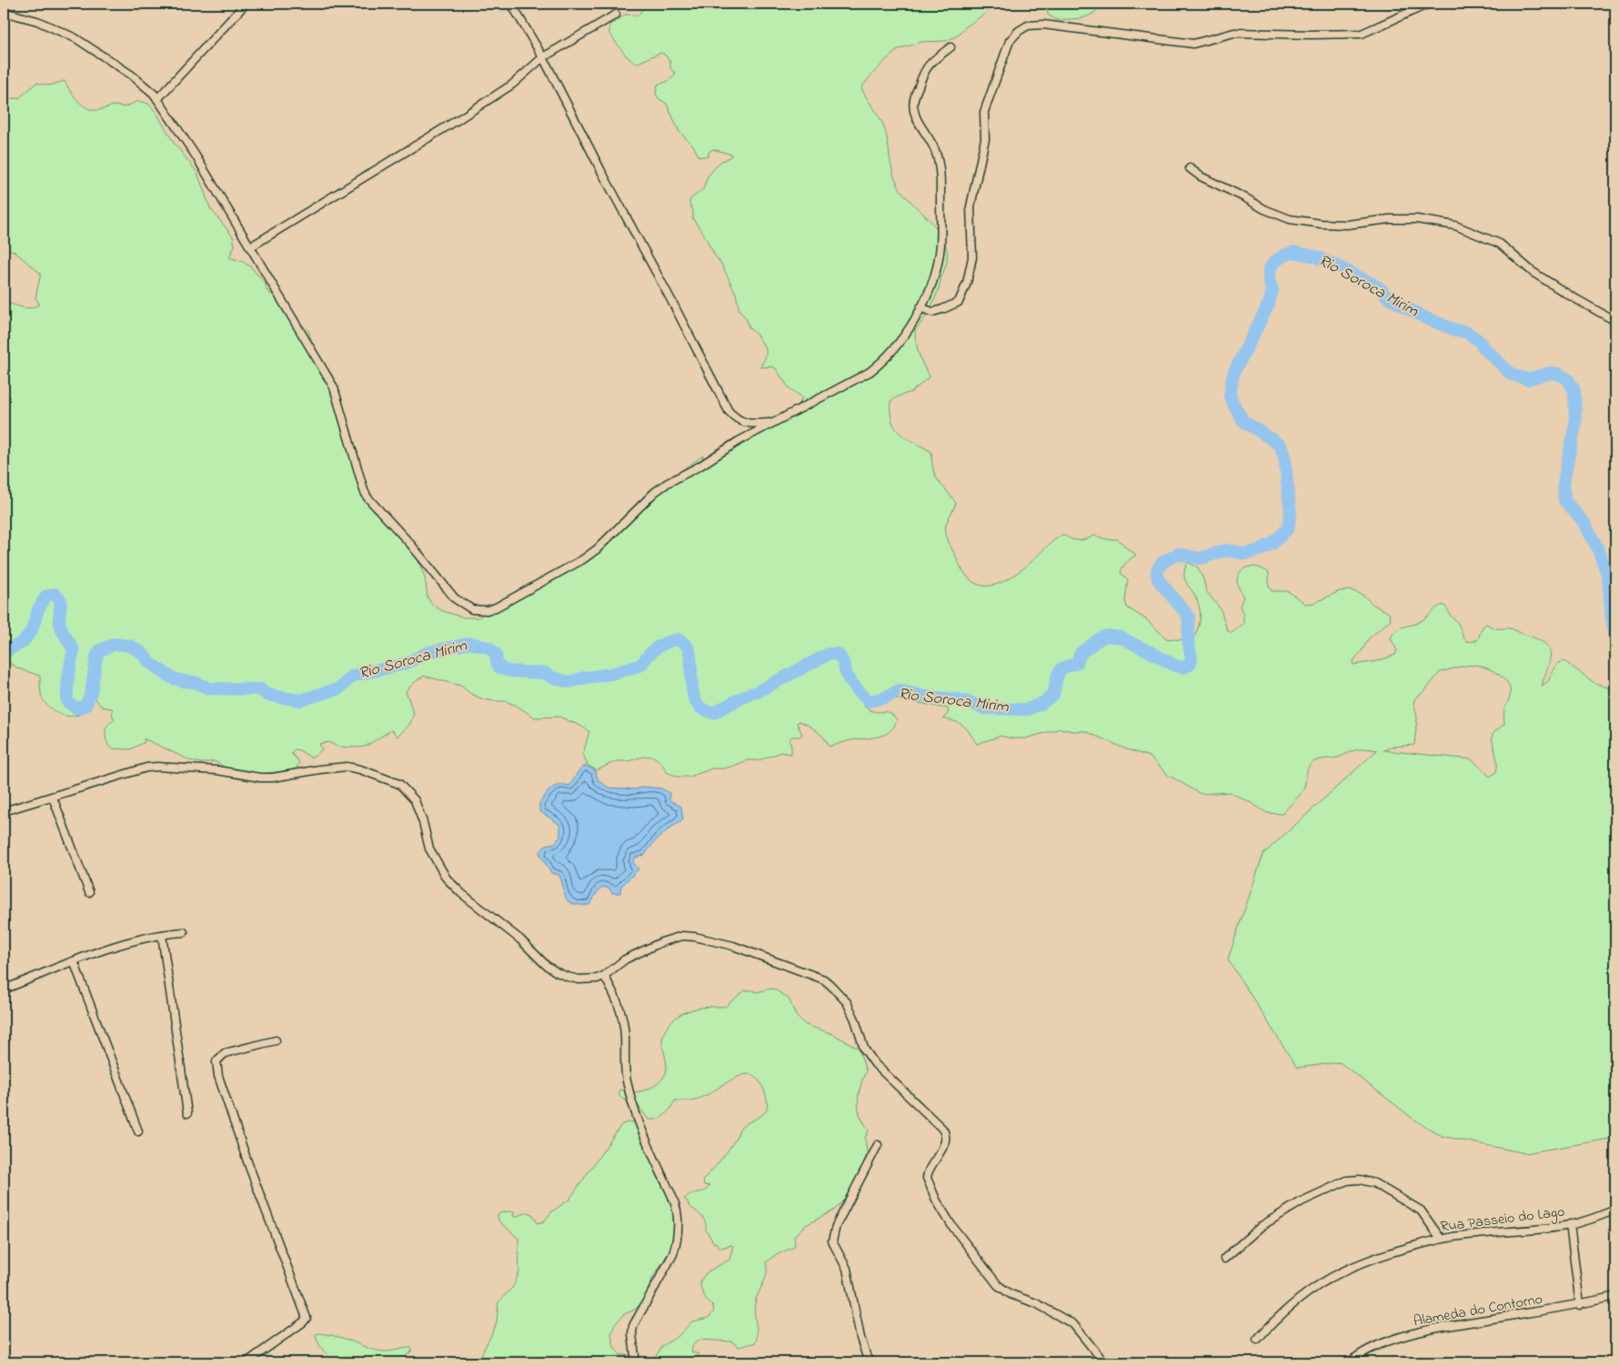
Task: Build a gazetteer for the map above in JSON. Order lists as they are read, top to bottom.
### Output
{
  "streets": {
    "street": ["Rua Passeio do Lago", "Alameda do Contorno"]
  },
  "water": ["Rio Soroca Mirim"]
}
